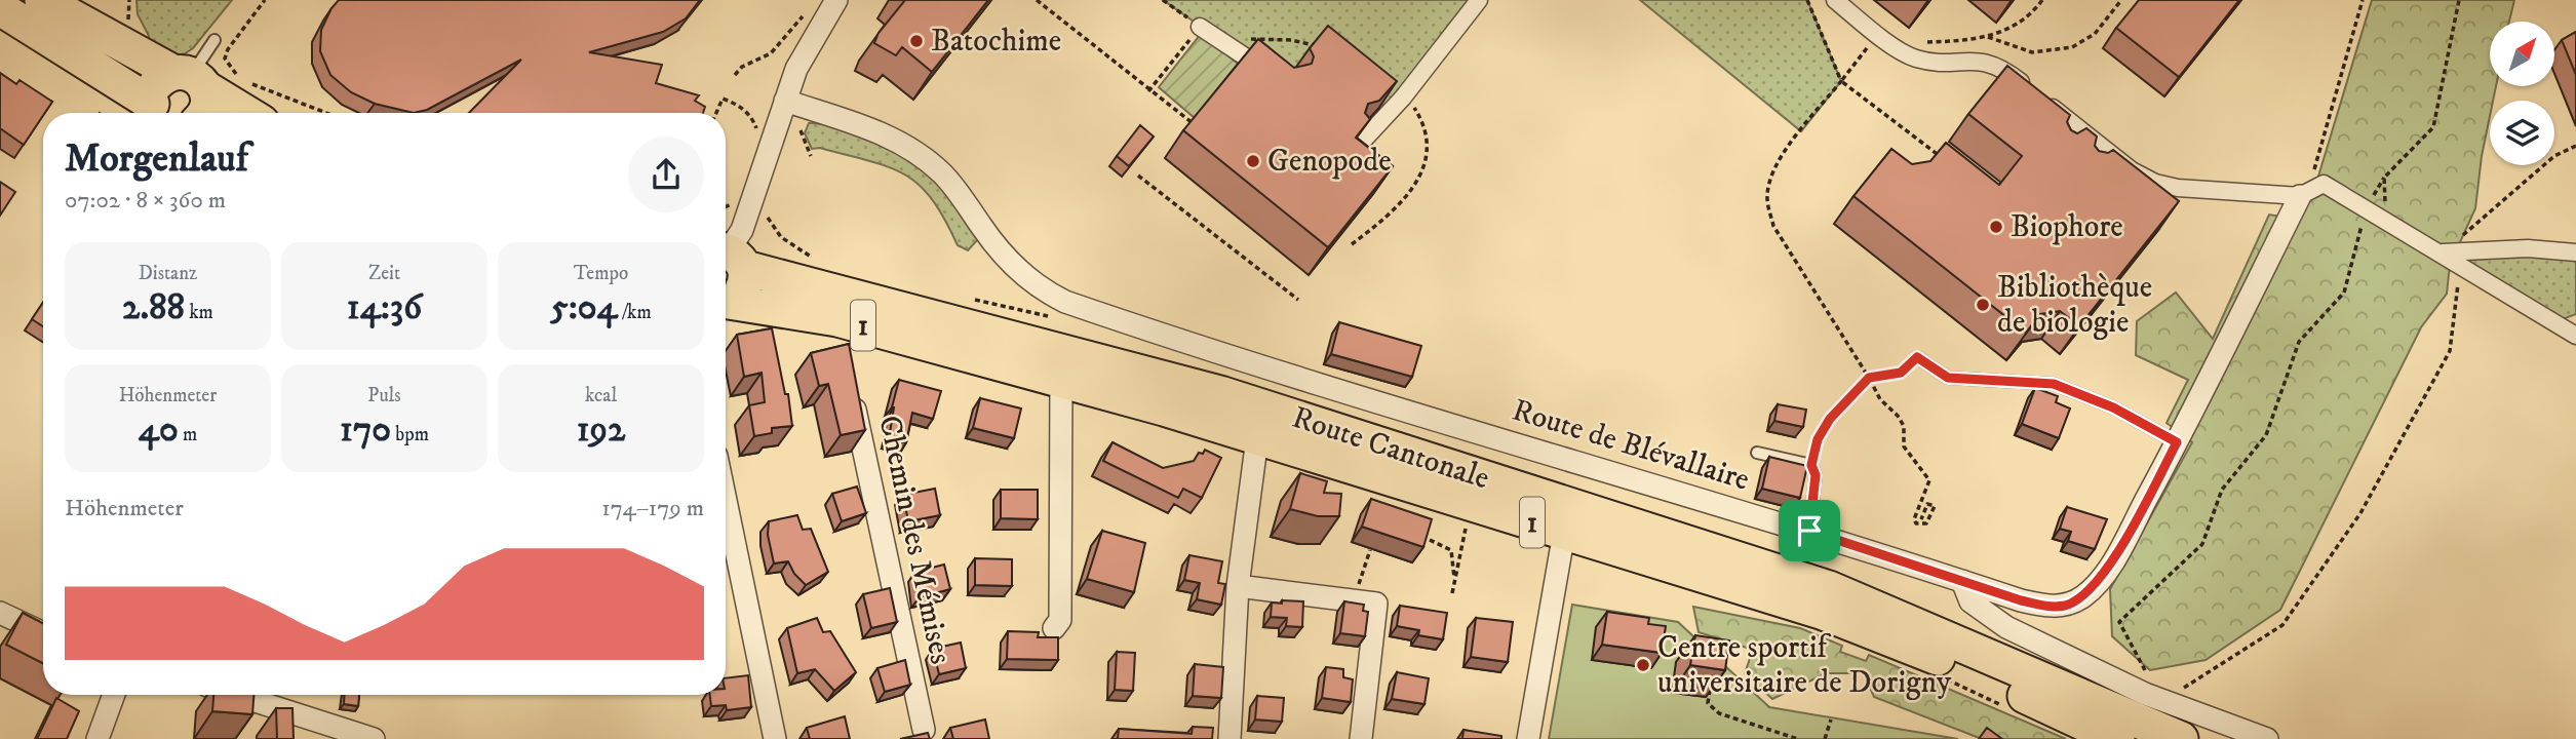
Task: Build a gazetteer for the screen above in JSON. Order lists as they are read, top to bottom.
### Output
{
  "streets": {
    "main road": ["1", "Route Cantonale"],
    "street": ["Route de Blévallaire", "Chemin des Mémises"]
  },
  "places": [
    "Batochime",
    "Genopode",
    "Biophore",
    "Bibliothèque de biologie",
    "Centre sportif universitaire de Dorigny"
  ],
  "north": "top right",
  "page": {
    "heading": ["Morgenlauf", "07:02 · 8 × 360 m"],
    "stats": [
      ["Distanz", "2.88 km"],
      ["Zeit", "14:36"],
      ["Tempo", "5:04 /km"],
      ["Höhenmeter", "40 m"],
      ["Puls", "170 bpm"],
      ["kcal", "192"]
    ],
    "chart": ["Höhenmeter", "174–179 m"]
  }
}
